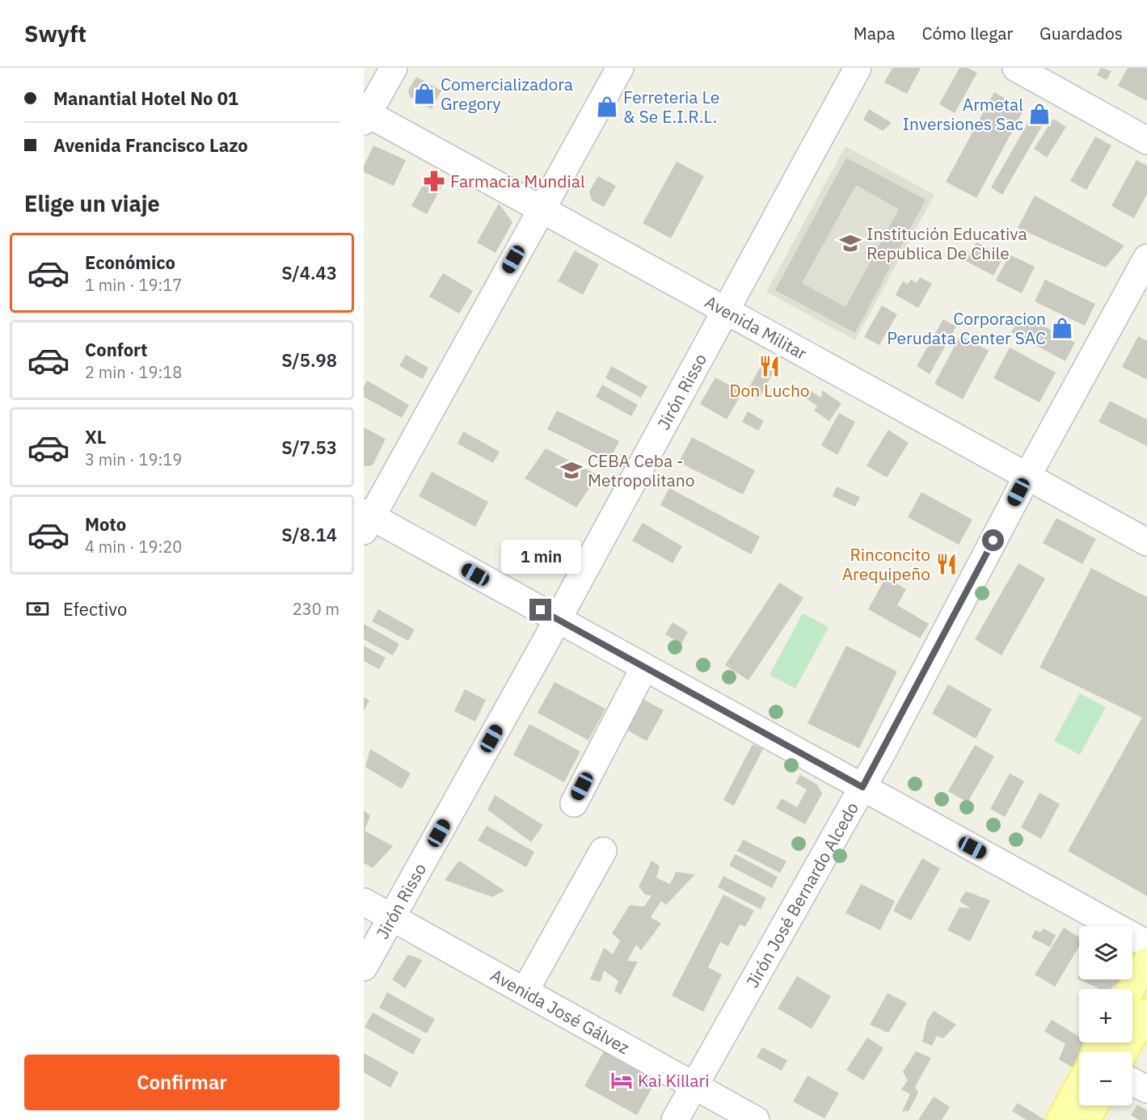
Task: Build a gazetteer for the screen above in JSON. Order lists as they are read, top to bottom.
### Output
{
  "streets": {
    "street": [
      "Avenida Militar",
      "Jirón Risso",
      "Jirón José Bernardo Alcedo",
      "Avenida José Gálvez"
    ]
  },
  "crossings": [
    ["Avenida Militar", "Jirón Risso"],
    ["Avenida Militar", "Jirón José Bernardo Alcedo"],
    ["Jirón Risso", "Avenida José Gálvez"],
    ["Jirón José Bernardo Alcedo", "Avenida José Gálvez"]
  ],
  "places": {
    "shop": [
      "Comercializadora Gregory",
      "Ferreteria Le & Se E.I.R.L.",
      "Armetal Inversiones Sac",
      "Corporacion Perudata Center SAC"
    ],
    "pharmacy": ["Farmacia Mundial"],
    "school or university": ["Institución Educativa Republica De Chile", "CEBA Ceba - Metropolitano"],
    "restaurant": ["Don Lucho", "Rinconcito Arequipeño"],
    "hotel": ["Kai Killari"]
  },
  "page": {
    "header": "Swyft",
    "nav": ["Mapa", "Cómo llegar", "Guardados"],
    "banner": ["Manantial Hotel No 01", "Avenida Francisco Lazo"],
    "heading": "Elige un viaje",
    "list": [
      {
        "name": "Económico",
        "note": "1 min · 19:17",
        "value": "S/4.43"
      },
      {
        "name": "Confort",
        "note": "2 min · 19:18",
        "value": "S/5.98"
      },
      {
        "name": "XL",
        "note": "3 min · 19:19",
        "value": "S/7.53"
      },
      {
        "name": "Moto",
        "note": "4 min · 19:20",
        "value": "S/8.14"
      }
    ],
    "bubble": "1 min",
    "pay": ["Efectivo", "230 m"],
    "map_buttons": ["+", "−"],
    "buttons": "Confirmar"
  }
}
